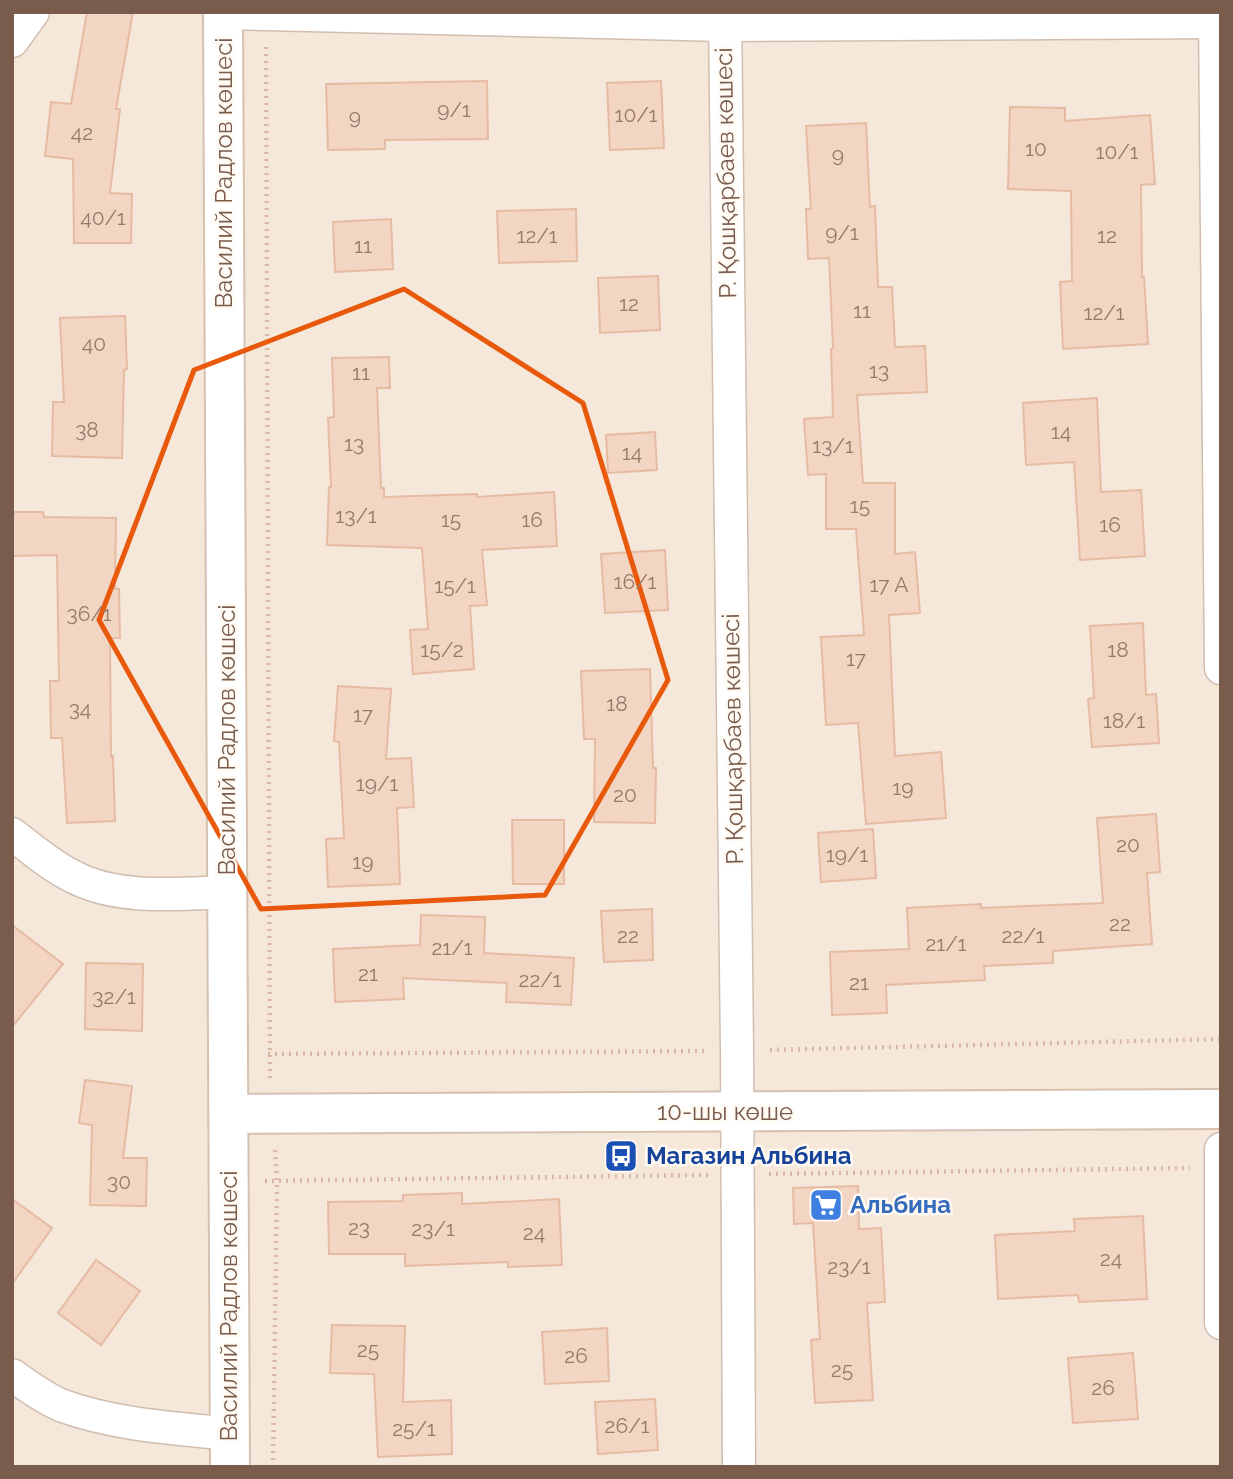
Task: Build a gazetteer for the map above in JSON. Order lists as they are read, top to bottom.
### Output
{
  "streets": {
    "street": ["Василий Радлов көшесі", "Р. Қошқарбаев көшесі", "10-шы көше"]
  },
  "crossings": [
    ["Василий Радлов көшесі", "10-шы көше"],
    ["Р. Қошқарбаев көшесі", "10-шы көше"]
  ],
  "places": {
    "bus stop": ["Магазин Альбина"],
    "supermarket": ["Альбина"]
  },
  "house_numbers": [
    "9/1",
    "10/1",
    "9",
    "42",
    "10",
    "10/1",
    "9",
    "40/1",
    "9/1",
    "12/1",
    "12",
    "11",
    "12",
    "11",
    "12/1",
    "40",
    "13",
    "11",
    "38",
    "14",
    "13",
    "13/1",
    "14",
    "15",
    "13/1",
    "15",
    "16",
    "16",
    "16/1",
    "17 А",
    "15/1",
    "36/1",
    "15/2",
    "18",
    "17",
    "18",
    "34",
    "17",
    "18/1",
    "19/1",
    "19",
    "20",
    "20",
    "19/1",
    "19",
    "22",
    "22",
    "22/1",
    "21/1",
    "21/1",
    "21",
    "22/1",
    "21",
    "32/1",
    "30",
    "23",
    "23/1",
    "24",
    "24",
    "23/1",
    "25",
    "26",
    "25",
    "26",
    "26/1",
    "25/1"
  ]
}
